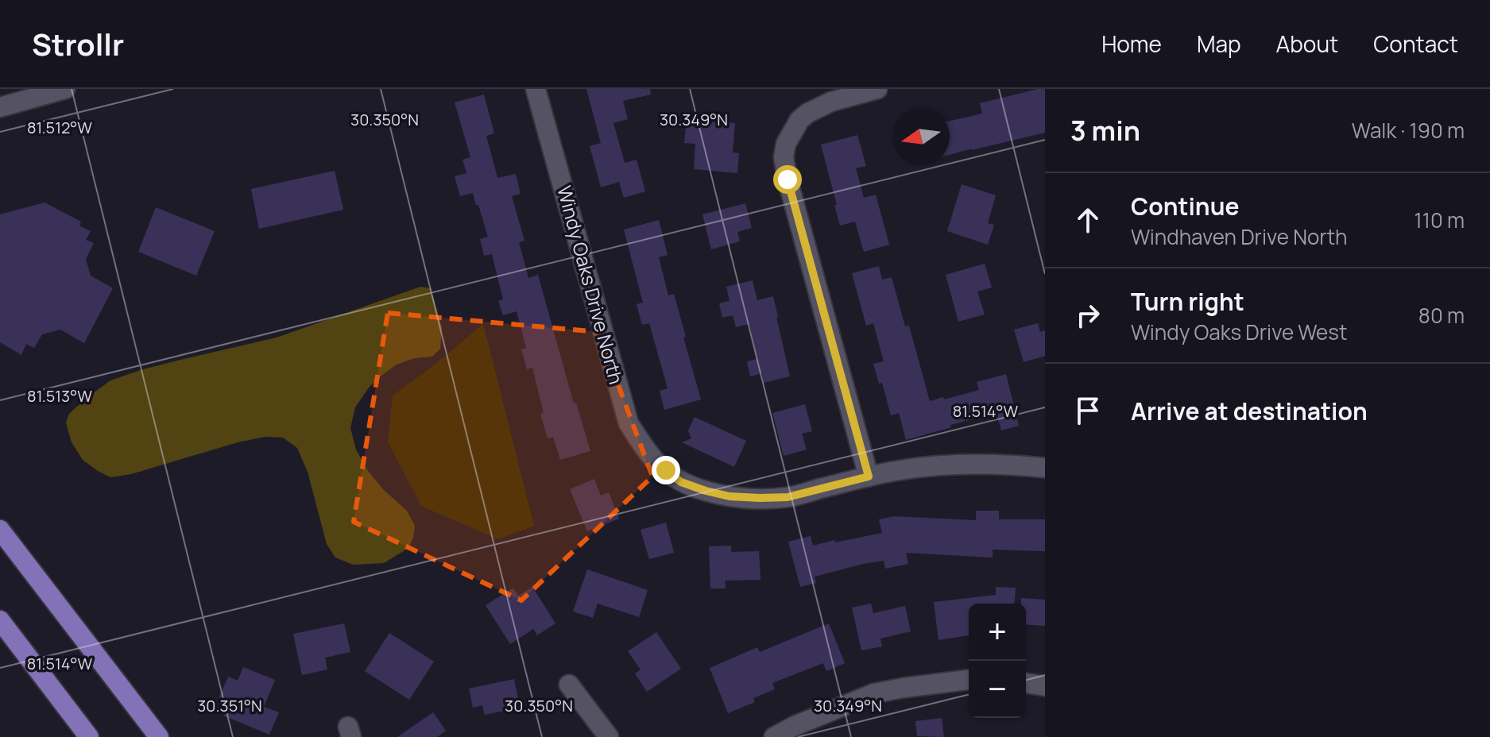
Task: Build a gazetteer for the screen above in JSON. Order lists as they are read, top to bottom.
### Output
{
  "streets": {
    "street": ["Windy Oaks Drive North"]
  },
  "north": "left",
  "page": {
    "header": "Strollr",
    "nav": [
      "Home",
      "Map",
      "About",
      "Contact"
    ],
    "heading": ["3 min", "Walk · 190 m"],
    "list": [
      ["Continue", "Windhaven Drive North", "110 m"],
      ["Turn right", "Windy Oaks Drive West", "80 m"],
      "Arrive at destination"
    ],
    "map_buttons": ["+", "−"]
  },
  "coordinates": [
    "30.350°N",
    "30.349°N",
    "81.512°W",
    "81.513°W",
    "81.514°W",
    "30.351°N"
  ]
}
